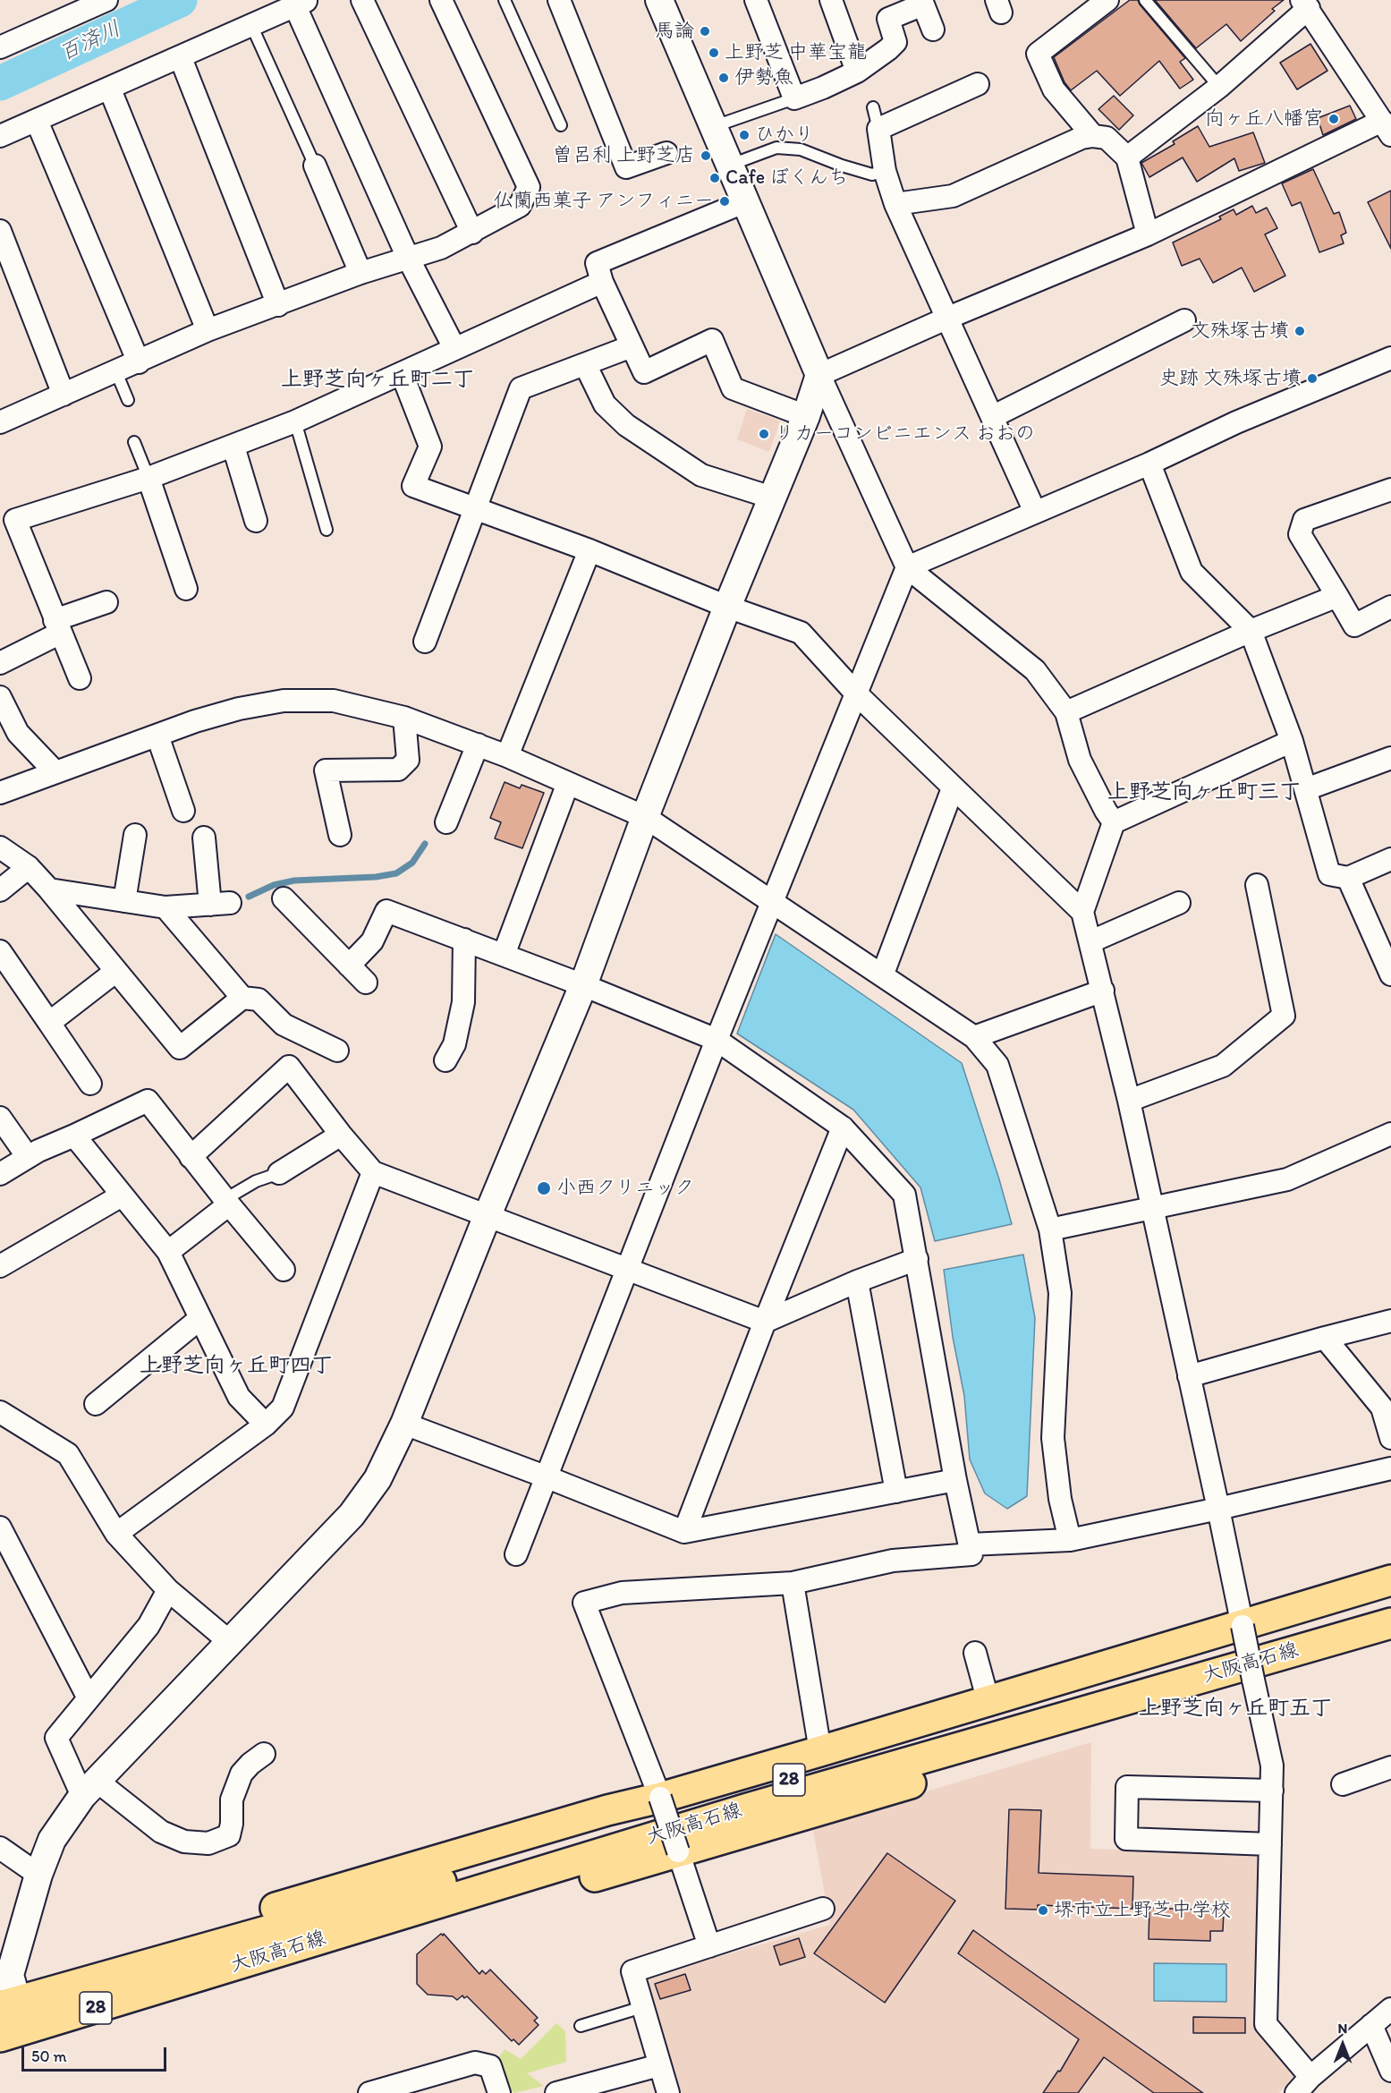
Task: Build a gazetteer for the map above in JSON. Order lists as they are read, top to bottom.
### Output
{
  "streets": {
    "main road": ["大阪高石線", "28"]
  },
  "districts": [
    "上野芝向ヶ丘町二丁",
    "上野芝向ヶ丘町三丁",
    "上野芝向ヶ丘町四丁",
    "上野芝向ヶ丘町五丁"
  ],
  "water": ["百済川"],
  "places": [
    "馬論",
    "上野芝 中華宝龍",
    "伊勢魚",
    "向ヶ丘八幡宮",
    "ひかり",
    "曽呂利 上野芝店",
    "Cafe ぼくんち",
    "仏蘭西菓子 アンフィニー",
    "文殊塚古墳",
    "史跡 文殊塚古墳",
    "リカーコンビニエンス おおの",
    "小西クリニック",
    "堺市立上野芝中学校"
  ],
  "scale_bar": "50 m",
  "north": "top"
}
